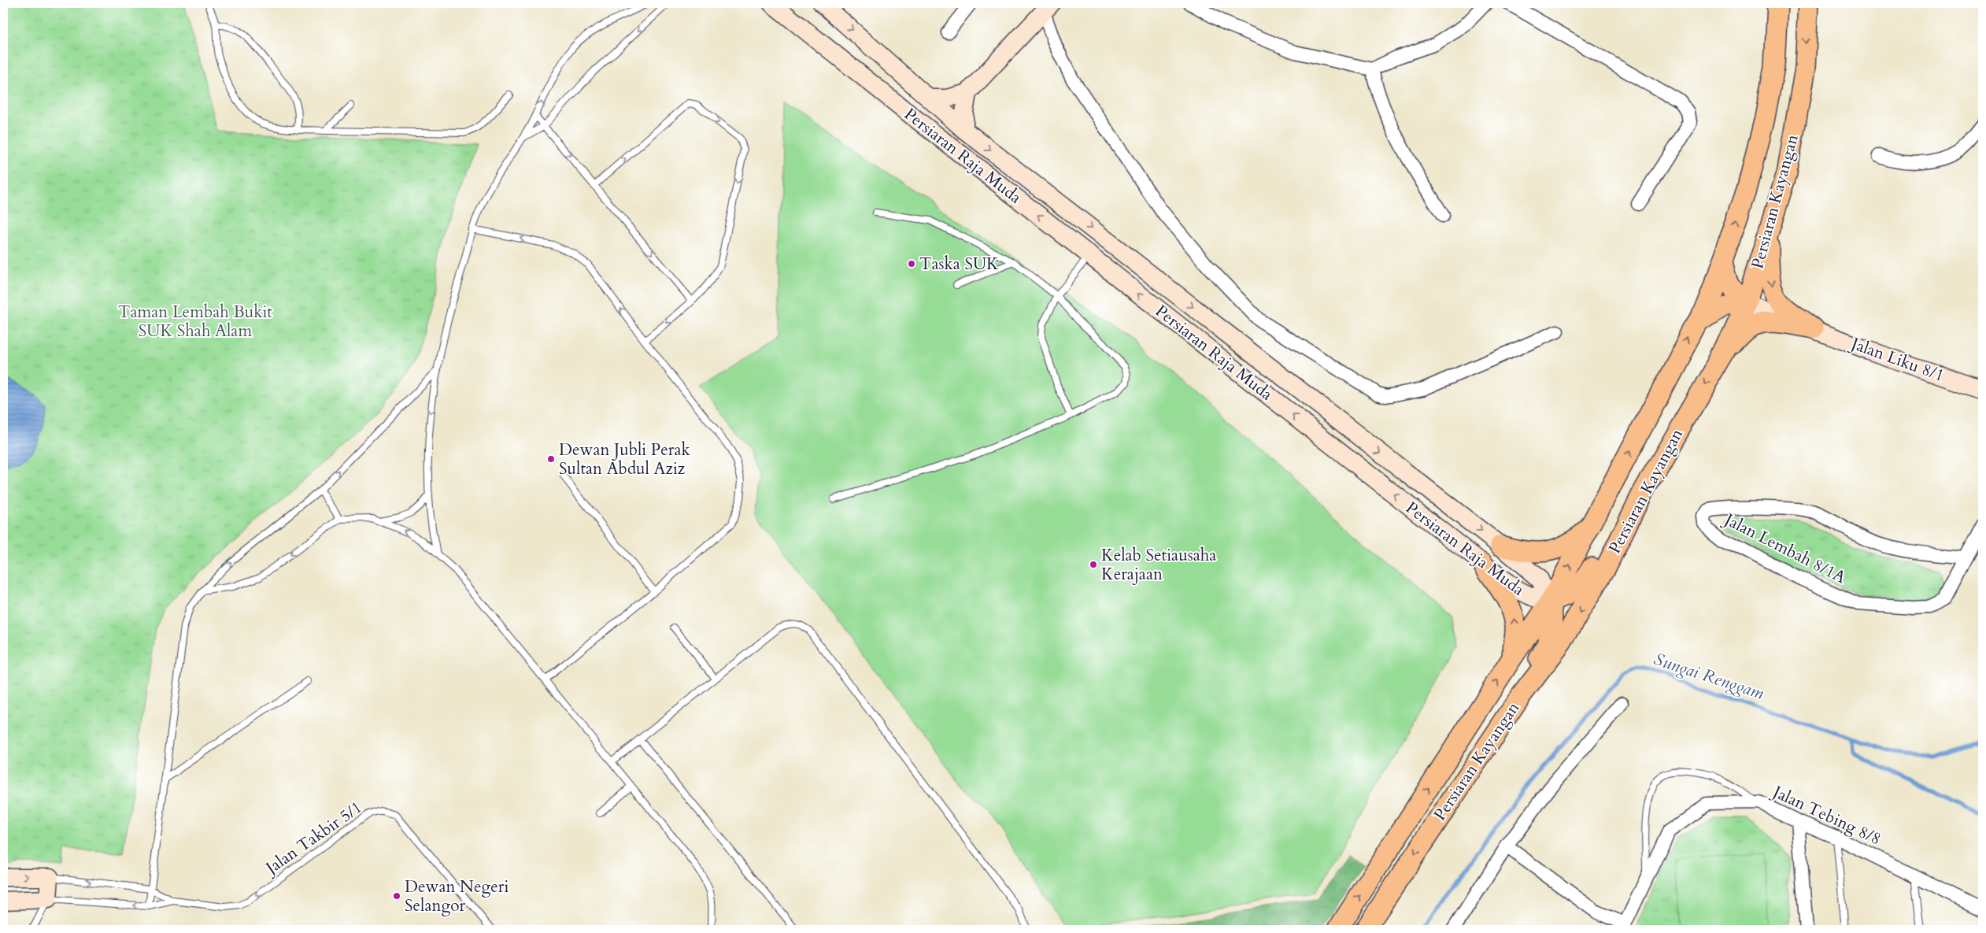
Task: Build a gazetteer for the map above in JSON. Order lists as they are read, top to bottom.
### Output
{
  "streets": {
    "main road": ["Persiaran Raja Muda", "Persiaran Kayangan", "Jalan Liku 8/1"],
    "street": ["Jalan Lembah 8/1A", "Jalan Tebing 8/8"],
    "lane": ["Jalan Takbir 5/1"]
  },
  "crossings": [
    ["Persiaran Raja Muda", "Persiaran Kayangan"],
    ["Persiaran Kayangan", "Jalan Liku 8/1"]
  ],
  "water": ["Sungai Renggam"],
  "parks": ["Taman Lembah Bukit SUK Shah Alam"],
  "places": [
    "Taska SUK",
    "Dewan Jubli Perak Sultan Abdul Aziz",
    "Kelab Setiausaha Kerajaan",
    "Dewan Negeri Selangor"
  ]
}
